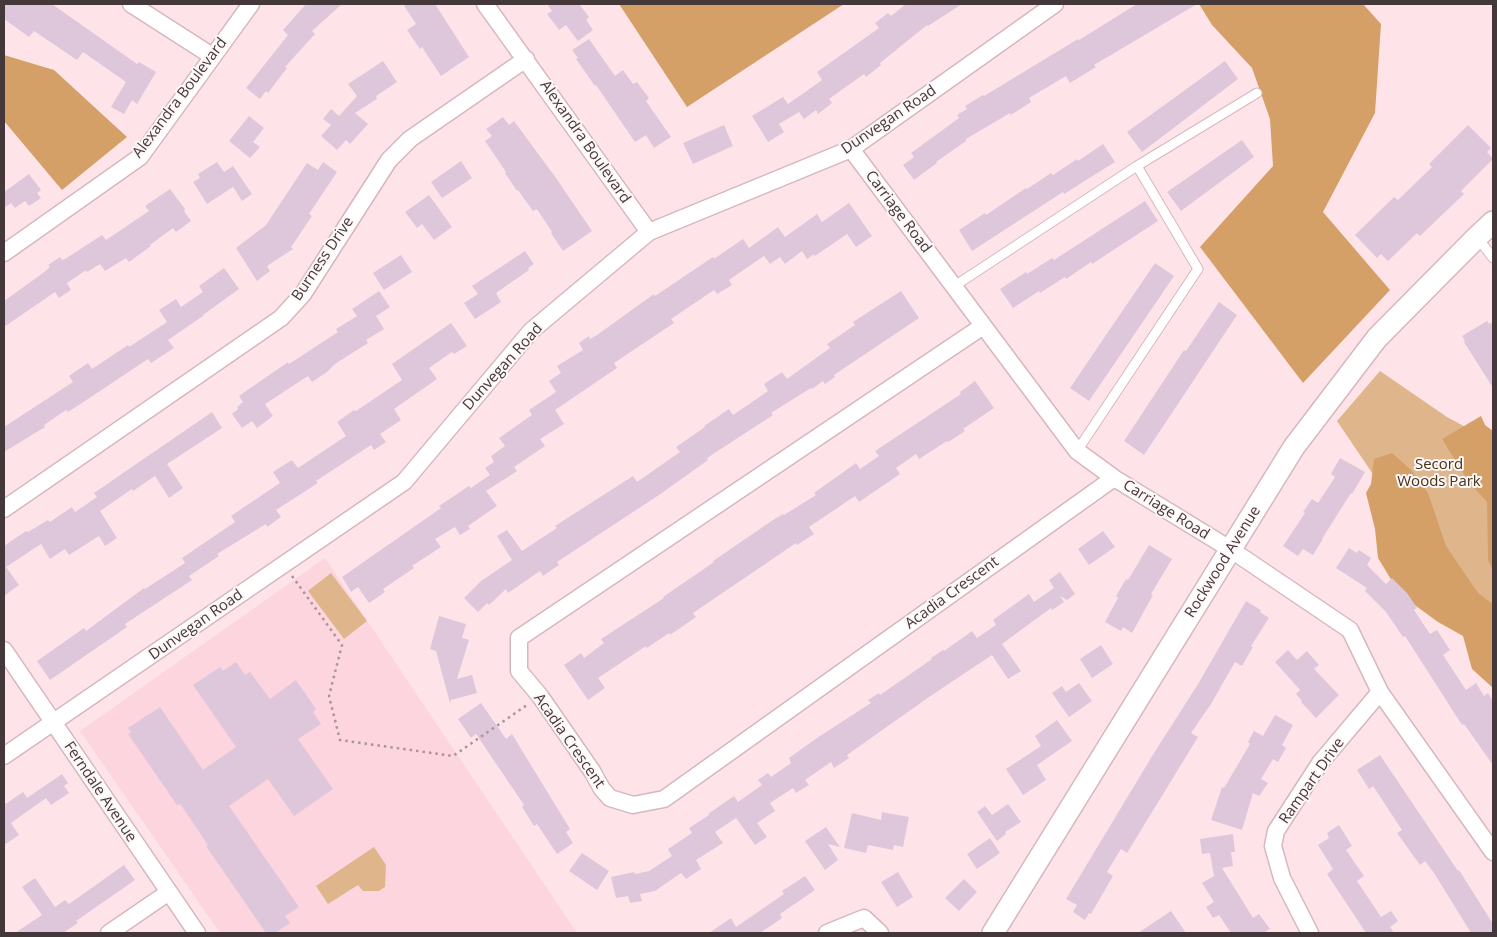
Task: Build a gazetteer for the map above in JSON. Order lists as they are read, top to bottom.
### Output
{
  "streets": {
    "street": [
      "Alexandra Boulevard",
      "Dunvegan Road",
      "Carriage Road",
      "Burness Drive",
      "Rockwood Avenue",
      "Acadia Crescent",
      "Rampart Drive",
      "Ferndale Avenue"
    ]
  },
  "crossings": [
    ["Alexandra Boulevard", "Dunvegan Road"],
    ["Alexandra Boulevard", "Burness Drive"],
    ["Dunvegan Road", "Carriage Road"],
    ["Dunvegan Road", "Ferndale Avenue"],
    ["Carriage Road", "Rockwood Avenue"],
    ["Carriage Road", "Acadia Crescent"],
    ["Carriage Road", "Rampart Drive"]
  ],
  "parks": ["Secord Woods Park"]
}
